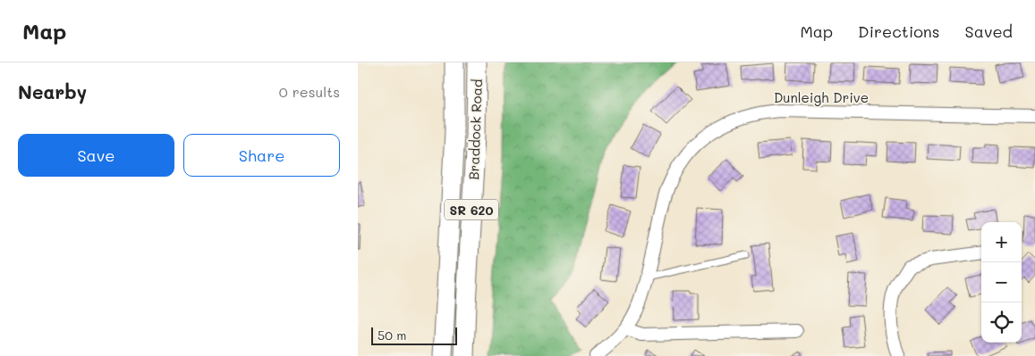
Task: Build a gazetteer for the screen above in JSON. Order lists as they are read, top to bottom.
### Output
{
  "streets": {
    "main road": ["Braddock Road", "SR 620"],
    "street": ["Dunleigh Drive"]
  },
  "scale_bar": "50 m",
  "page": {
    "header": "Map",
    "nav": ["Map", "Directions", "Saved"],
    "heading": ["Nearby", "0 results"],
    "buttons": ["Save", "Share"],
    "map_buttons": ["+", "−"],
    "scale": "50 m"
  }
}
